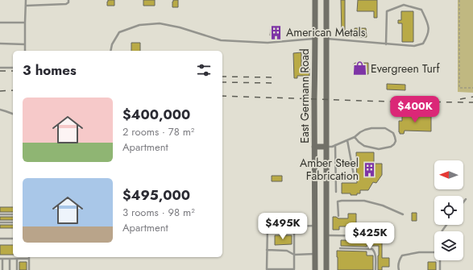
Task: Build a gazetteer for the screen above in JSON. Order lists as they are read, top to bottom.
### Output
{
  "streets": {
    "main road": ["East Germann Road"]
  },
  "places": {
    "building": ["American Metals", "Amber Steel Fabrication"],
    "shop": ["Evergreen Turf"]
  },
  "north": "left",
  "page": {
    "heading": "3 homes",
    "list": [
      {
        "name": "$400,000",
        "note": "2 rooms · 78 m² · Apartment"
      },
      {
        "name": "$495,000",
        "note": "3 rooms · 98 m² · Apartment"
      }
    ],
    "price": ["$400K", "$495K", "$425K"]
  }
}
